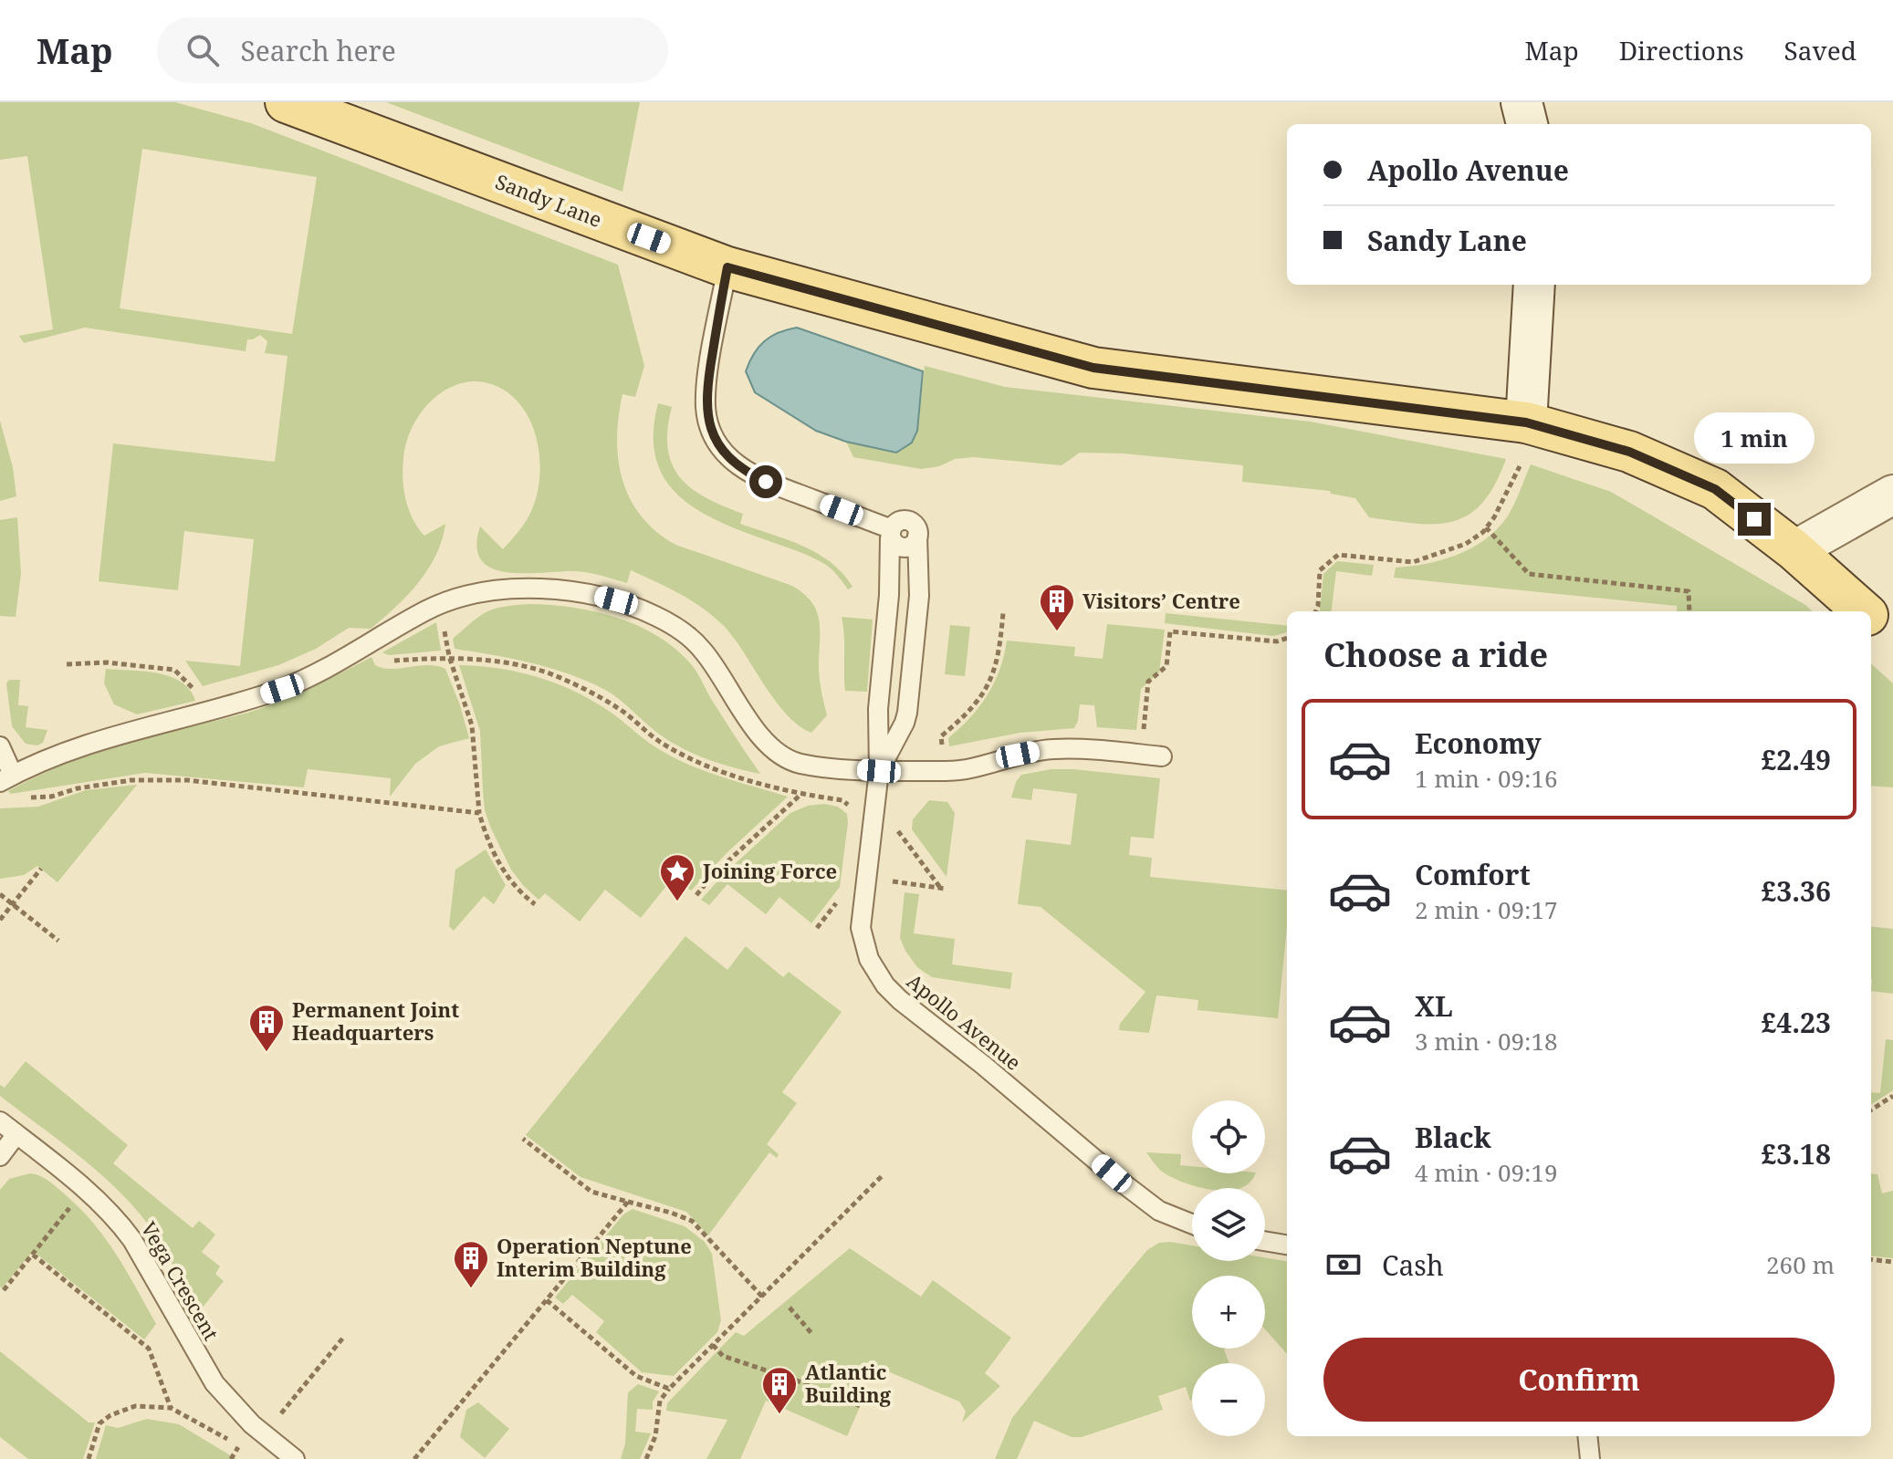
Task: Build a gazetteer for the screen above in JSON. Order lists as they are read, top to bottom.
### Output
{
  "streets": {
    "main road": ["Sandy Lane"],
    "lane": ["Apollo Avenue", "Vega Crescent"]
  },
  "places": {
    "building": [
      "Visitors’ Centre",
      "Permanent Joint Headquarters",
      "Operation Neptune Interim Building",
      "Atlantic Building"
    ],
    "place": ["Joining Force"]
  },
  "page": {
    "header": "Map",
    "search": "Search here",
    "nav": ["Map", "Directions", "Saved"],
    "banner": ["Apollo Avenue", "Sandy Lane"],
    "bubble": "1 min",
    "heading": "Choose a ride",
    "list": [
      {
        "name": "Economy",
        "note": "1 min · 09:16",
        "value": "£2.49"
      },
      {
        "name": "Comfort",
        "note": "2 min · 09:17",
        "value": "£3.36"
      },
      {
        "name": "XL",
        "note": "3 min · 09:18",
        "value": "£4.23"
      },
      {
        "name": "Black",
        "note": "4 min · 09:19",
        "value": "£3.18"
      }
    ],
    "map_buttons": ["+", "−"],
    "pay": ["Cash", "260 m"],
    "buttons": "Confirm"
  }
}
